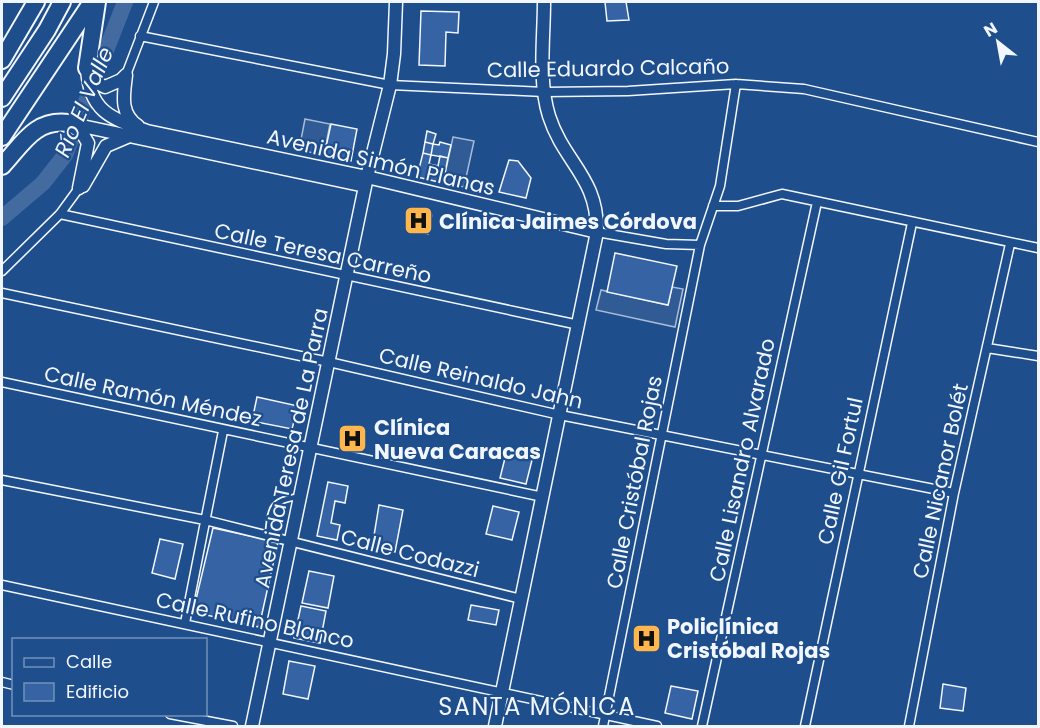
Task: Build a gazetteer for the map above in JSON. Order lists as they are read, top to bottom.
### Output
{
  "streets": {
    "street": [
      "Calle Eduardo Calcaño",
      "Avenida Simón Planas",
      "Calle Teresa Carreño",
      "Calle Reinaldo Jahn",
      "Calle Ramón Méndez",
      "Avenida Teresa de La Parra",
      "Calle Lisandro Alvarado",
      "Calle Gil Fortul",
      "Calle Nicanor Bolét",
      "Calle Cristóbal Rojas",
      "Calle Codazzi",
      "Calle Rufino Blanco"
    ]
  },
  "crossings": [
    ["Calle Eduardo Calcaño", "Avenida Teresa de La Parra"],
    ["Calle Eduardo Calcaño", "Calle Cristóbal Rojas"],
    ["Avenida Simón Planas", "Avenida Teresa de La Parra"],
    ["Avenida Simón Planas", "Calle Cristóbal Rojas"],
    ["Calle Teresa Carreño", "Avenida Teresa de La Parra"],
    ["Calle Reinaldo Jahn", "Avenida Teresa de La Parra"],
    ["Calle Reinaldo Jahn", "Calle Lisandro Alvarado"],
    ["Calle Reinaldo Jahn", "Calle Gil Fortul"],
    ["Calle Reinaldo Jahn", "Calle Nicanor Bolét"],
    ["Calle Reinaldo Jahn", "Calle Cristóbal Rojas"],
    ["Calle Ramón Méndez", "Avenida Teresa de La Parra"],
    ["Avenida Teresa de La Parra", "Calle Codazzi"],
    ["Avenida Teresa de La Parra", "Calle Rufino Blanco"],
    ["Calle Cristóbal Rojas", "Calle Rufino Blanco"]
  ],
  "districts": ["SANTA MÓNICA"],
  "water": ["Río El Valle"],
  "places": {
    "hospital": ["Clínica Jaimes Córdova", "Clínica Nueva Caracas", "Policlínica Cristóbal Rojas"]
  },
  "legend": ["Calle", "Edificio"],
  "north": "top left"
}
